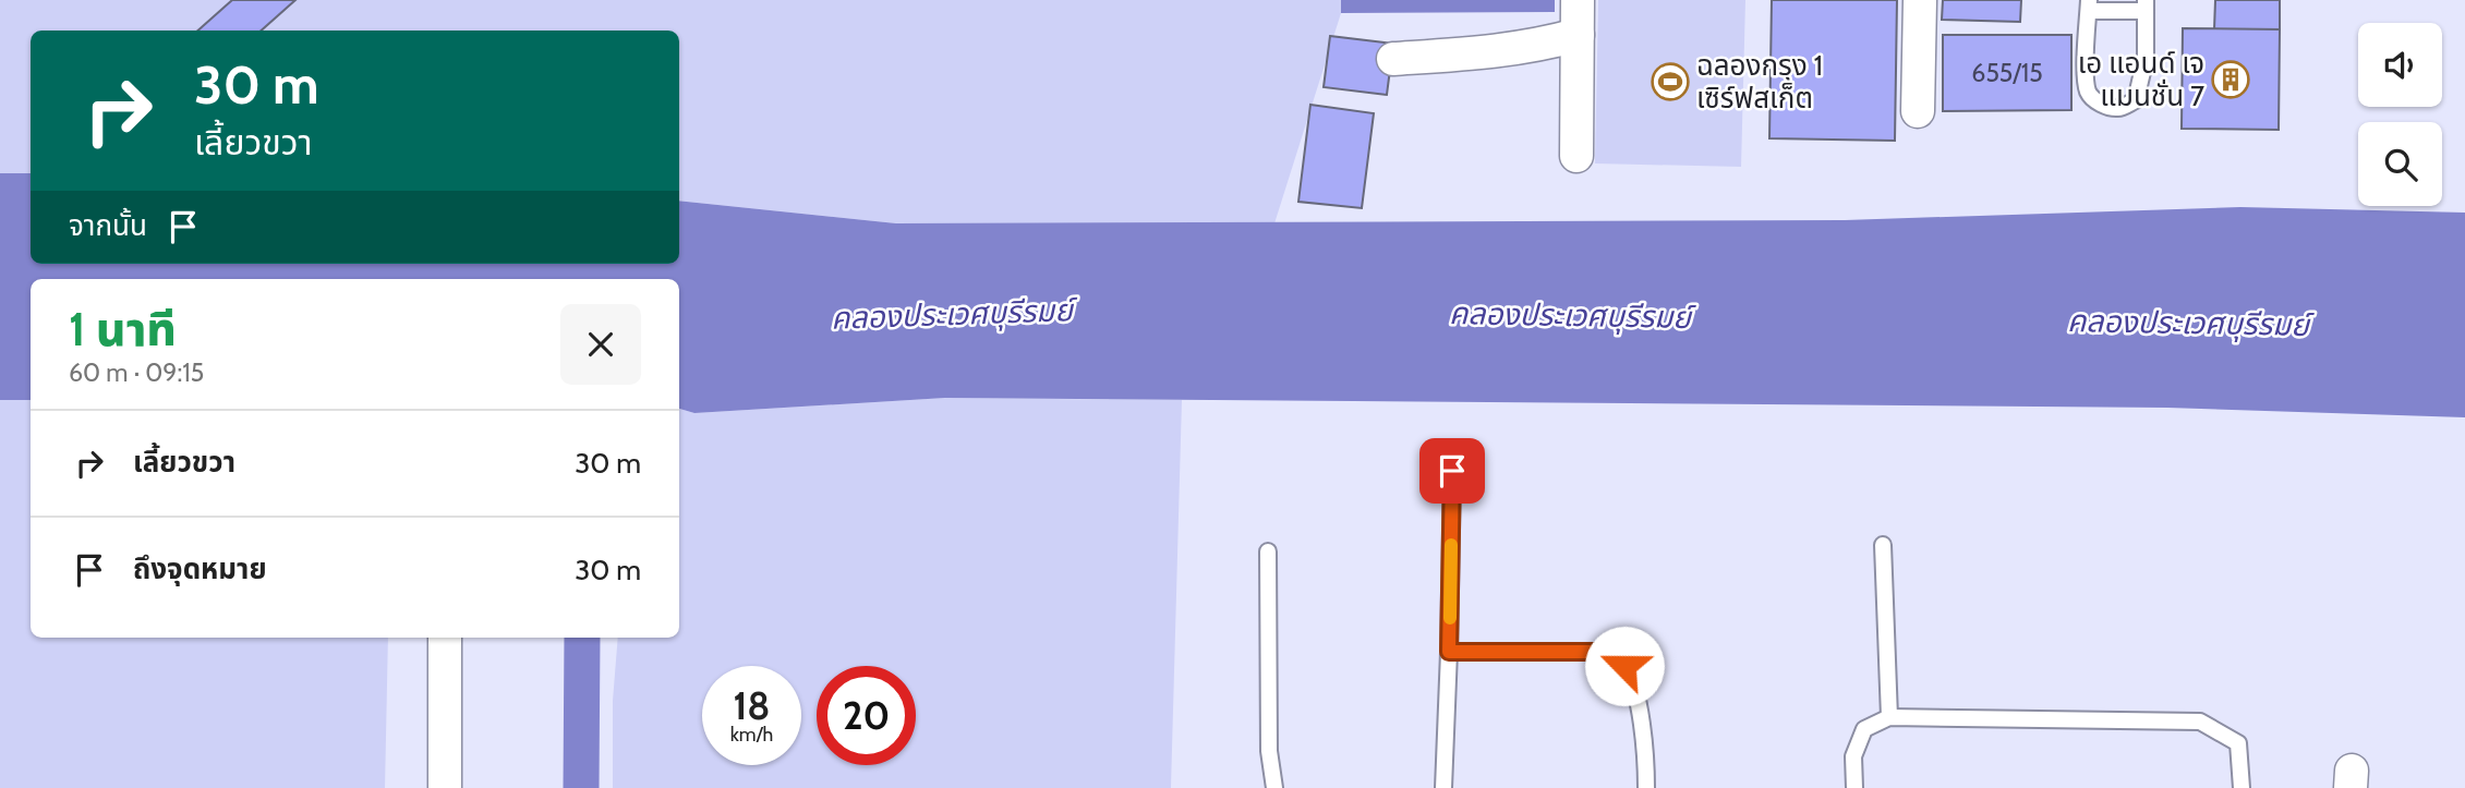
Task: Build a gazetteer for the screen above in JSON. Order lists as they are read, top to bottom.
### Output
{
  "water": ["คลองประเวศบุรีรมย์"],
  "places": {
    "building": ["เอ แอนด์ เจ แมนชั่น 7"],
    "sports": ["ฉลองกรุง 1 เซิร์ฟสเก็ต"]
  },
  "house_numbers": ["655/15"],
  "page": {
    "turn": ["30 m", "เลี้ยวขวา"],
    "then": "จากนั้น",
    "heading": ["1 นาที", "60 m · 09:15"],
    "list": [
      {
        "name": "เลี้ยวขวา",
        "value": "30 m"
      },
      {
        "name": "ถึงจุดหมาย",
        "value": "30 m"
      }
    ],
    "speed": "18 km/h",
    "limit": "20"
  }
}
